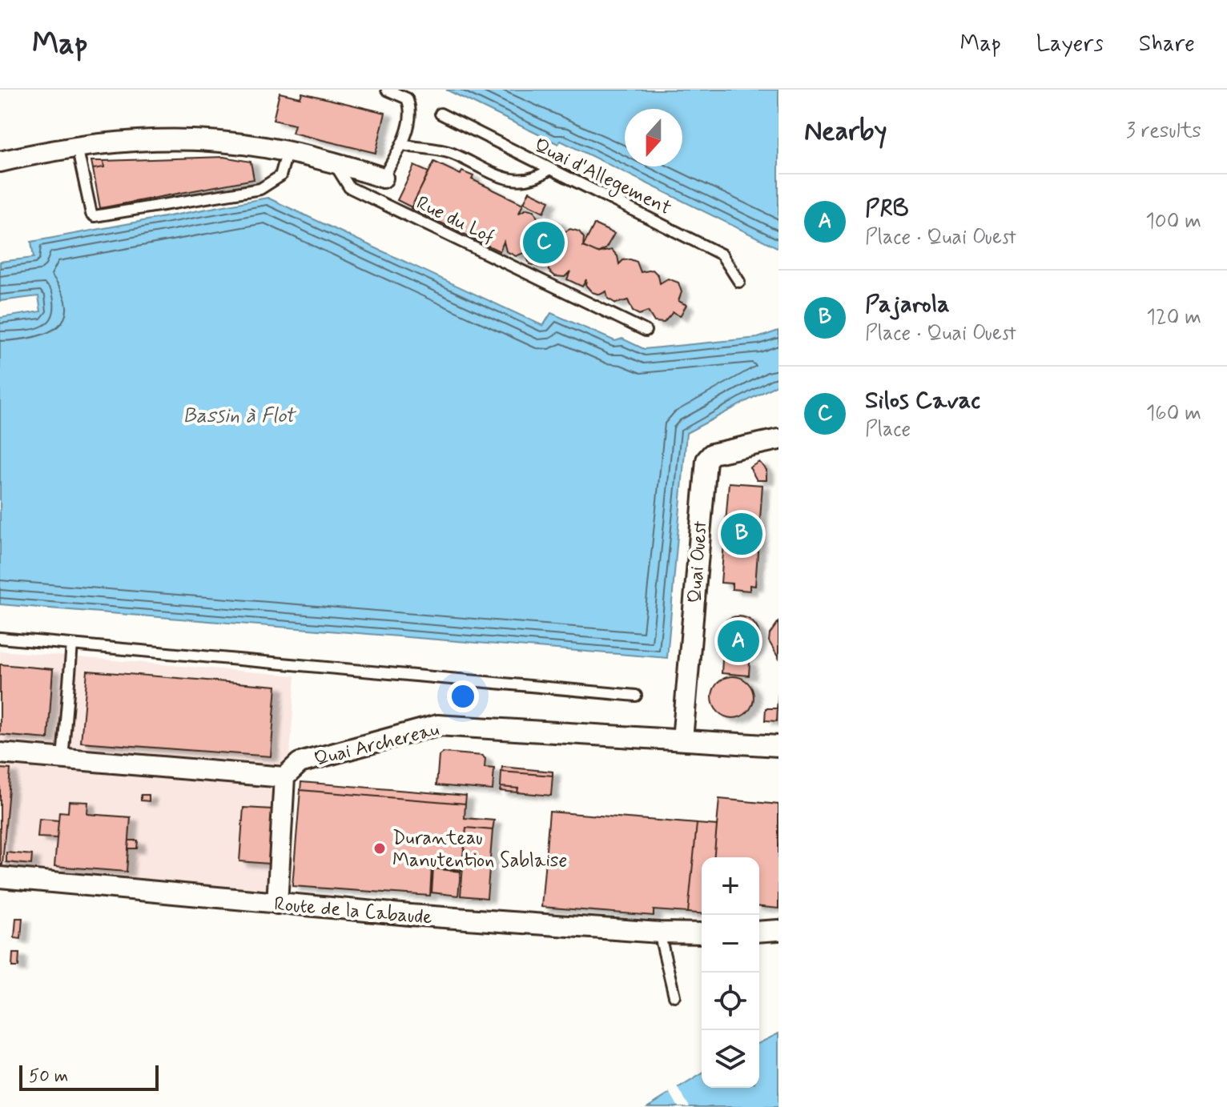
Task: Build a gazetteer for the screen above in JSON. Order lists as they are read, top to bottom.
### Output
{
  "streets": {
    "street": ["Quai Ouest", "Quai Archereau", "Route de la Cabaude"],
    "lane": ["Quai d'Allegement", "Rue du Lof"]
  },
  "crossings": [
    ["Quai Ouest", "Quai Archereau"]
  ],
  "water": ["Bassin à Flot"],
  "places": ["Duranteau Manutention Sablaise"],
  "scale_bar": "50 m",
  "north": "bottom",
  "page": {
    "header": "Map",
    "nav": ["Map", "Layers", "Share"],
    "heading": ["Nearby", "3 results"],
    "list": [
      {
        "mark": "A",
        "name": "PRB",
        "note": "Place · Quai Ouest",
        "value": "100 m"
      },
      {
        "mark": "B",
        "name": "Pajarola",
        "note": "Place · Quai Ouest",
        "value": "120 m"
      },
      {
        "mark": "C",
        "name": "Silos Cavac",
        "note": "Place",
        "value": "160 m"
      }
    ],
    "pins": ["C", "B", "A"],
    "map_buttons": ["+", "−"],
    "scale": "50 m"
  }
}
